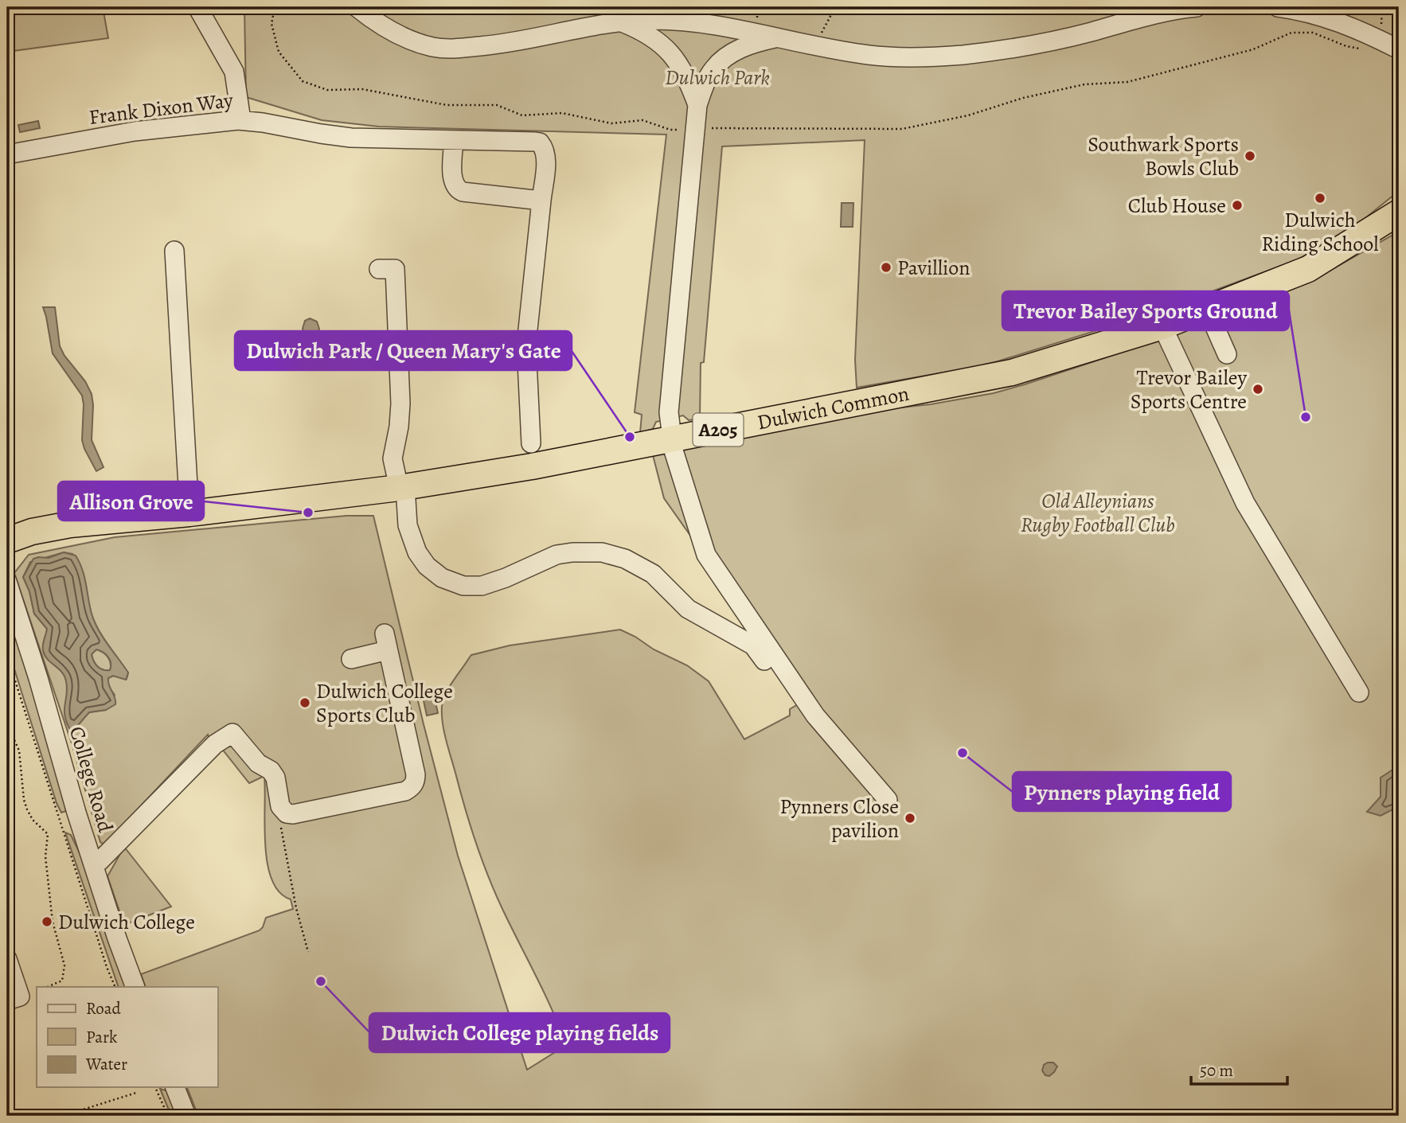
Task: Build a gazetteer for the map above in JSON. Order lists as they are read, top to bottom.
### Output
{
  "streets": {
    "highway": ["Dulwich Common", "A205"],
    "street": ["Frank Dixon Way", "College Road"]
  },
  "parks": ["Dulwich Park", "Old Alleynians Rugby Football Club"],
  "places": [
    "Southwark Sports Bowls Club",
    "Dulwich Riding School",
    "Club House",
    "Pavillion",
    "Trevor Bailey Sports Centre",
    "Trevor Bailey Sports Ground",
    "Dulwich Park / Queen Mary's Gate",
    "Allison Grove",
    "Dulwich College Sports Club",
    "Pynners playing field",
    "Pynners Close pavilion",
    "Dulwich College",
    "Dulwich College playing fields"
  ],
  "legend": ["Road", "Park", "Water"],
  "scale_bar": "50 m"
}
